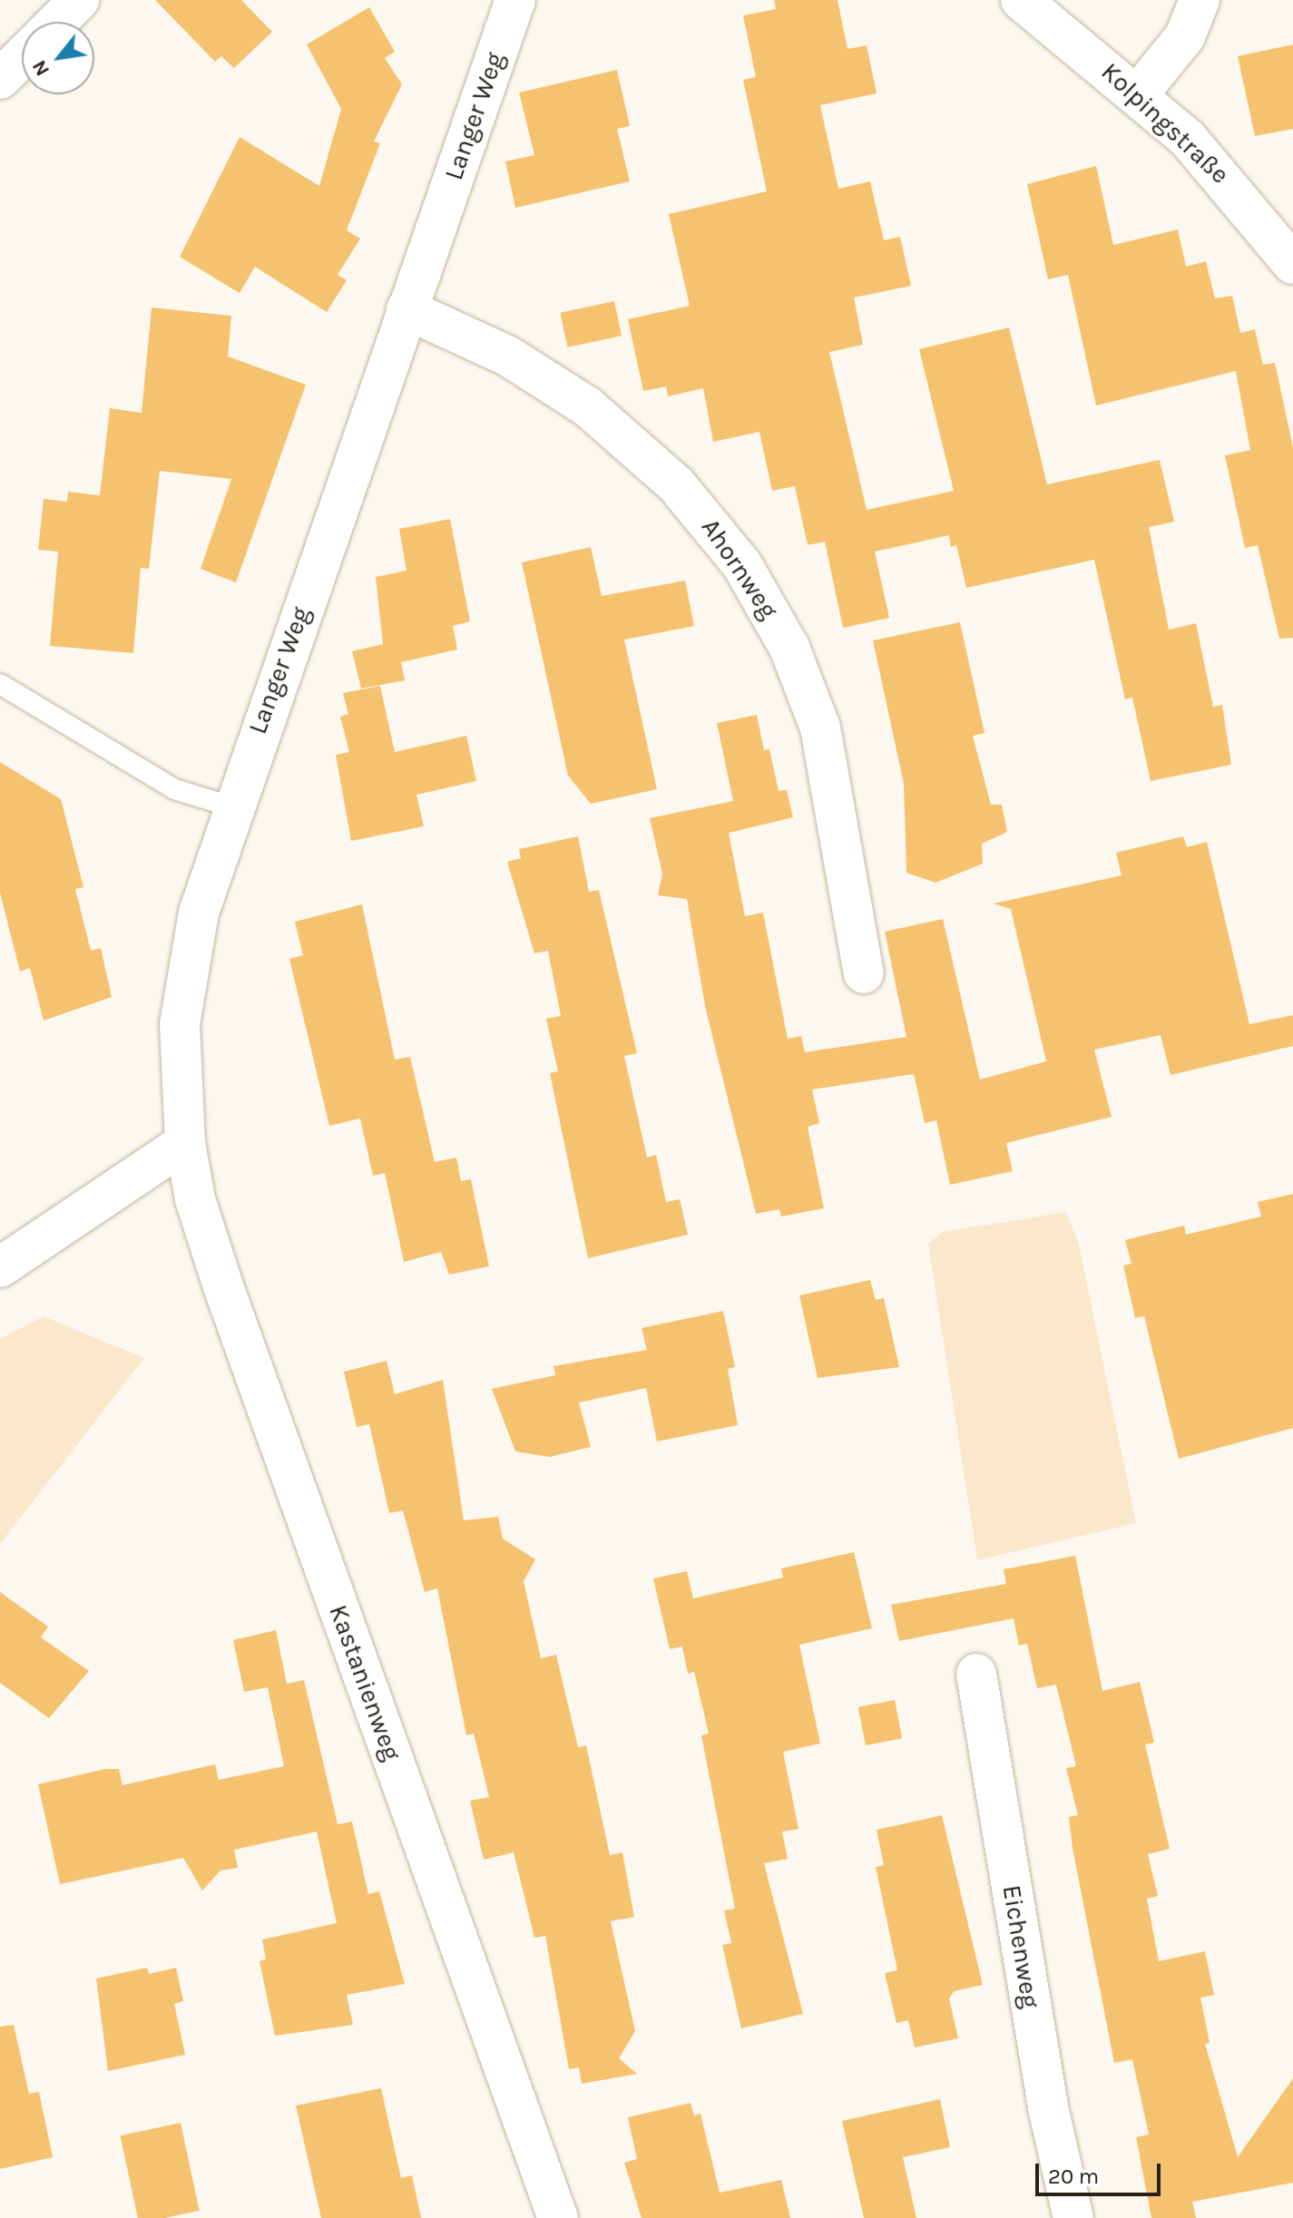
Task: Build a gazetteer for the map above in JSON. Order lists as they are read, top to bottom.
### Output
{
  "streets": {
    "street": [
      "Langer Weg",
      "Kolpingstraße",
      "Ahornweg",
      "Kastanienweg",
      "Eichenweg"
    ]
  },
  "crossings": [
    ["Langer Weg", "Ahornweg"],
    ["Langer Weg", "Kastanienweg"]
  ],
  "scale_bar": "20 m",
  "north": "bottom left"
}
